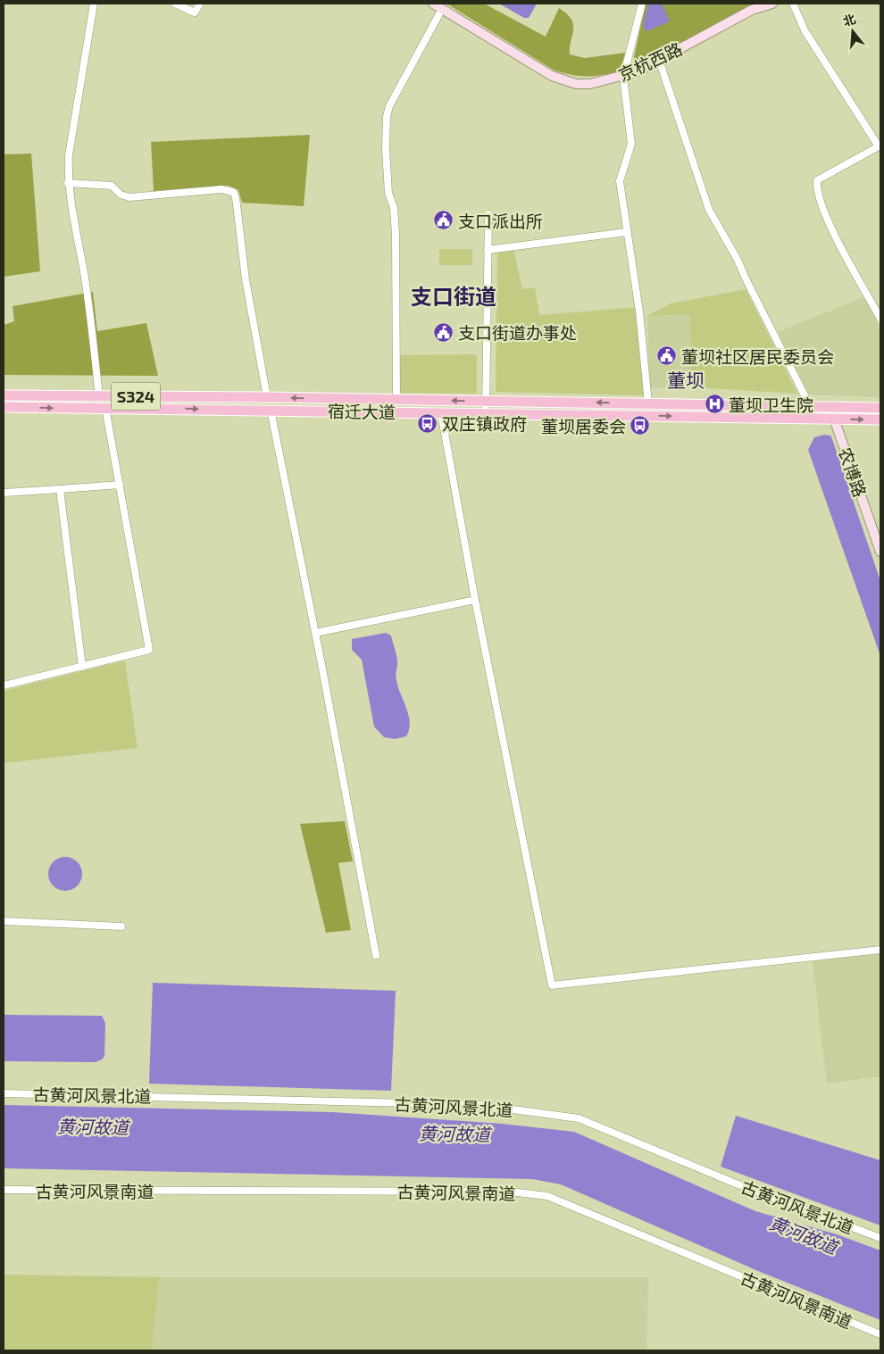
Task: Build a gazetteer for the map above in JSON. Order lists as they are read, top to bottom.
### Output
{
  "streets": {
    "main road": [
      "京杭西路",
      "S324",
      "宿迁大道",
      "农博路"
    ],
    "street": ["古黄河风景北道", "古黄河风景南道"]
  },
  "crossings": [
    ["宿迁大道", "农博路"]
  ],
  "districts": ["支口街道", "董坝"],
  "water": ["黄河故道"],
  "places": {
    "public building": ["支口派出所", "支口街道办事处", "董坝社区居民委员会"],
    "hospital": ["董坝卫生院"],
    "bus stop": ["双庄镇政府", "董坝居委会"]
  },
  "north": "top"
}
